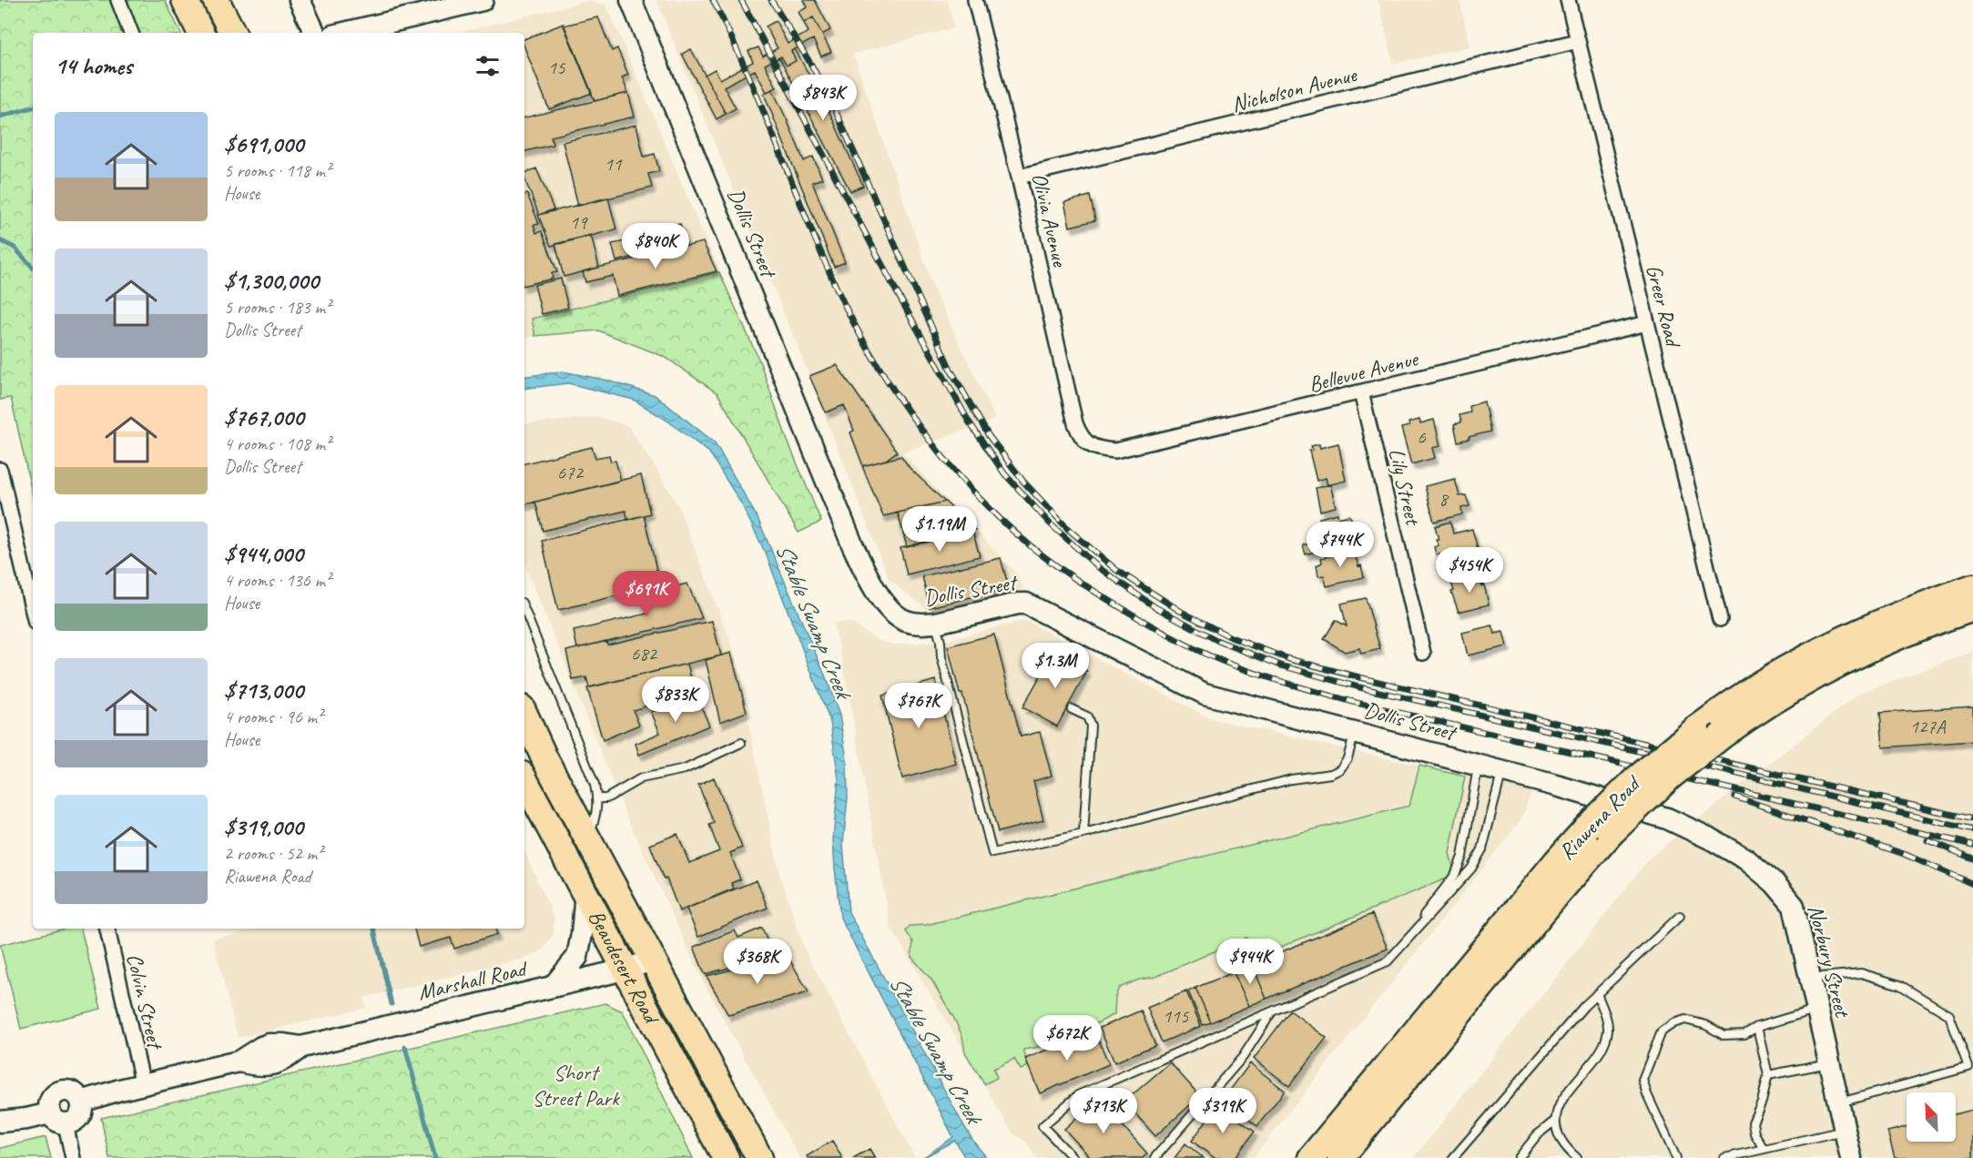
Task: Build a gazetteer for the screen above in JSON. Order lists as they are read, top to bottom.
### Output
{
  "streets": {
    "highway": ["Riawena Road", "Beaudesert Road"],
    "street": [
      "Nicholson Avenue",
      "Olivia Avenue",
      "Dollis Street",
      "Greer Road",
      "Bellevue Avenue",
      "Lily Street",
      "Norbury Street",
      "Marshall Road",
      "Colvin Street"
    ]
  },
  "crossings": [
    ["Nicholson Avenue", "Olivia Avenue"],
    ["Nicholson Avenue", "Greer Road"],
    ["Olivia Avenue", "Bellevue Avenue"],
    ["Dollis Street", "Norbury Street"],
    ["Greer Road", "Bellevue Avenue"],
    ["Bellevue Avenue", "Lily Street"],
    ["Beaudesert Road", "Marshall Road"],
    ["Marshall Road", "Colvin Street"]
  ],
  "water": ["Stable Swamp Creek"],
  "parks": ["Short Street Park"],
  "house_numbers": [
    "15",
    "11",
    "19",
    "6",
    "672",
    "8",
    "682",
    "127A",
    "115"
  ],
  "north": "top left",
  "page": {
    "heading": "14 homes",
    "price": [
      "$843K",
      "$840K",
      "$1.19M",
      "$744K",
      "$454K",
      "$691K",
      "$1.3M",
      "$833K",
      "$767K",
      "$368K",
      "$944K",
      "$672K",
      "$713K",
      "$319K"
    ],
    "list": [
      {
        "name": "$691,000",
        "note": "5 rooms · 118 m² · House"
      },
      {
        "name": "$1,300,000",
        "note": "5 rooms · 183 m² · Dollis Street"
      },
      {
        "name": "$767,000",
        "note": "4 rooms · 108 m² · Dollis Street"
      },
      {
        "name": "$944,000",
        "note": "4 rooms · 136 m² · House"
      },
      {
        "name": "$713,000",
        "note": "4 rooms · 96 m² · House"
      },
      {
        "name": "$319,000",
        "note": "2 rooms · 52 m² · Riawena Road"
      }
    ]
  }
}
